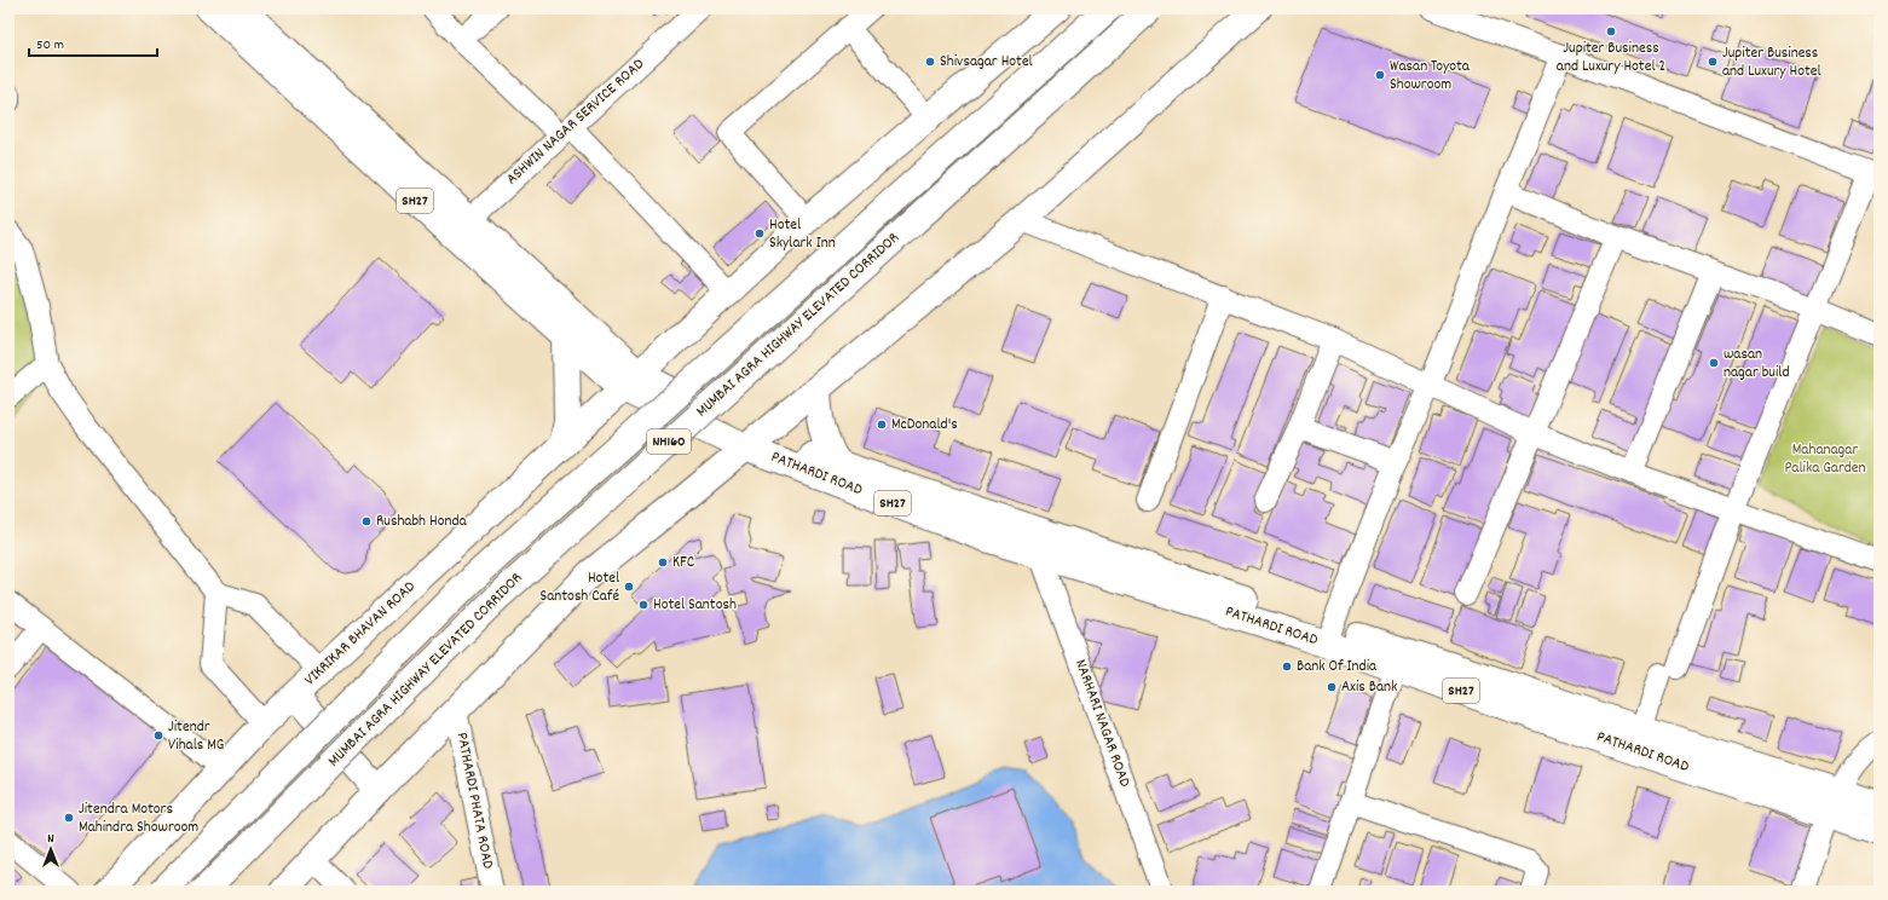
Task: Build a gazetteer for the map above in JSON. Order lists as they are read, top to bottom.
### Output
{
  "streets": {
    "main road": [
      "SH27",
      "MUMBAI AGRA HIGHWAY ELEVATED CORRIDOR",
      "NH160",
      "PATHARDI ROAD",
      "VIKRIKAR BHAVAN ROAD"
    ],
    "street": ["ASHWIN NAGAR SERVICE ROAD", "NARHARI NAGAR ROAD", "PATHARDI PHATA ROAD"]
  },
  "crossings": [
    ["ASHWIN NAGAR SERVICE ROAD", "SH27"],
    ["SH27", "PATHARDI ROAD"],
    ["SH27", "VIKRIKAR BHAVAN ROAD"],
    ["PATHARDI ROAD", "NARHARI NAGAR ROAD"]
  ],
  "parks": ["Mahanagar Palika Garden"],
  "places": [
    "Jupiter Business and Luxury Hotel 2",
    "Shivsagar Hotel",
    "Jupiter Business and Luxury Hotel",
    "Wasan Toyota Showroom",
    "Hotel Skylark Inn",
    "wasan nagar build",
    "McDonald's",
    "Rushabh Honda",
    "KFC",
    "Hotel Santosh Café",
    "Hotel Santosh",
    "Bank Of India",
    "Axis Bank",
    "Jitendr Vihals MG",
    "Jitendra Motors Mahindra Showroom"
  ],
  "scale_bar": "50 m",
  "north": "top"
}
